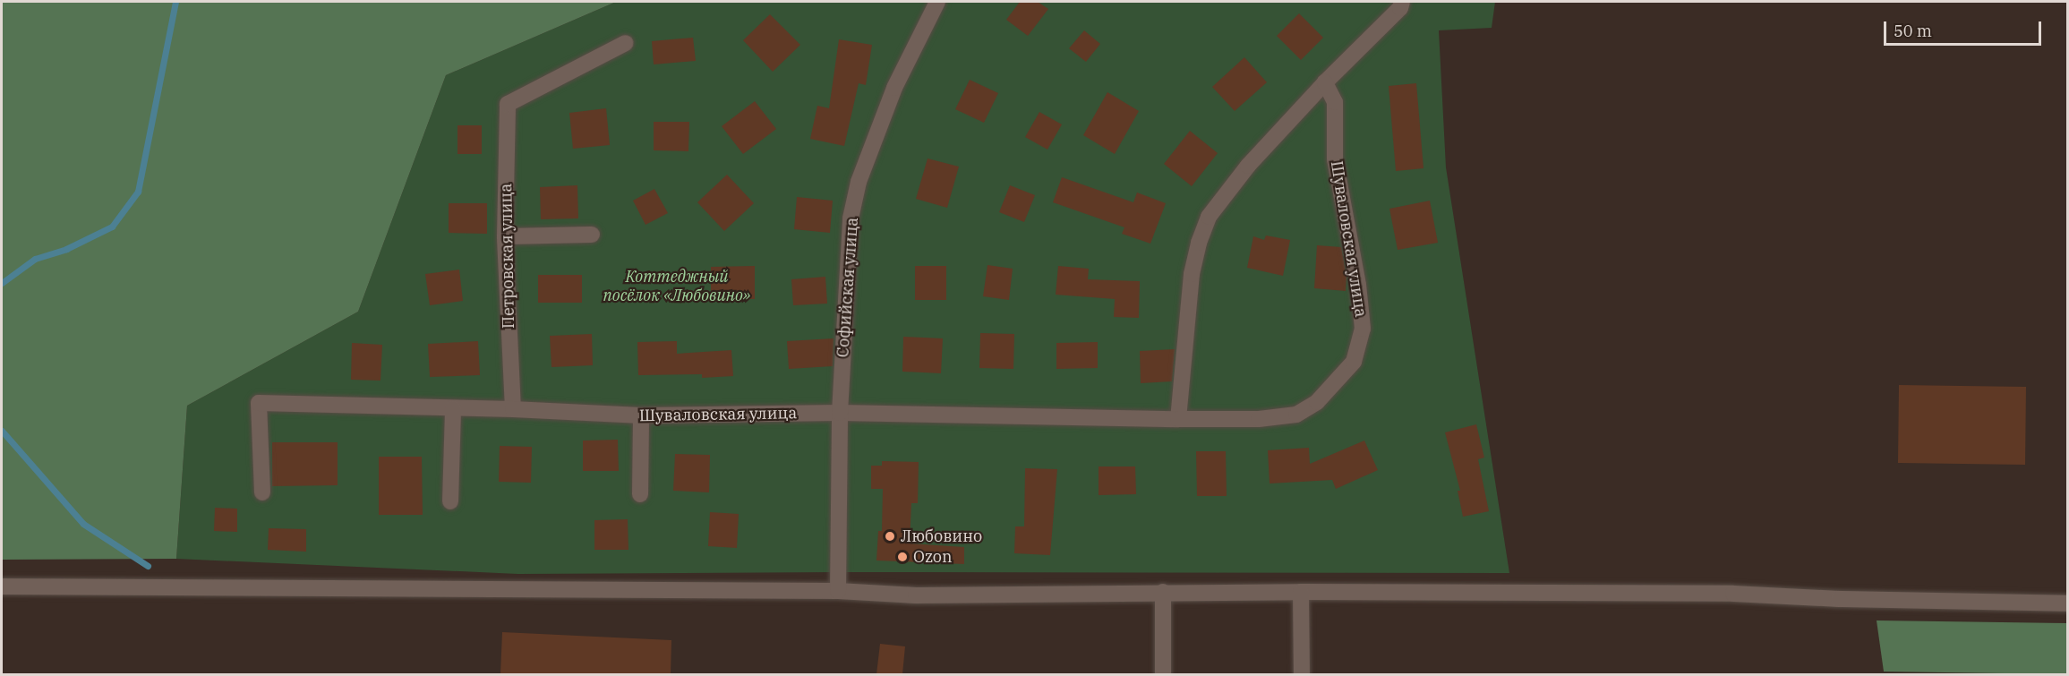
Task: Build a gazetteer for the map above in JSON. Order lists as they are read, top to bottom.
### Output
{
  "streets": {
    "street": ["Шуваловская улица", "Петровская улица", "Софийская улица"]
  },
  "crossings": [
    ["Шуваловская улица", "Петровская улица"],
    ["Шуваловская улица", "Софийская улица"]
  ],
  "parks": ["Коттеджный посёлок «Любовино»"],
  "places": ["Любовино", "Ozon"],
  "scale_bar": "50 m"
}
